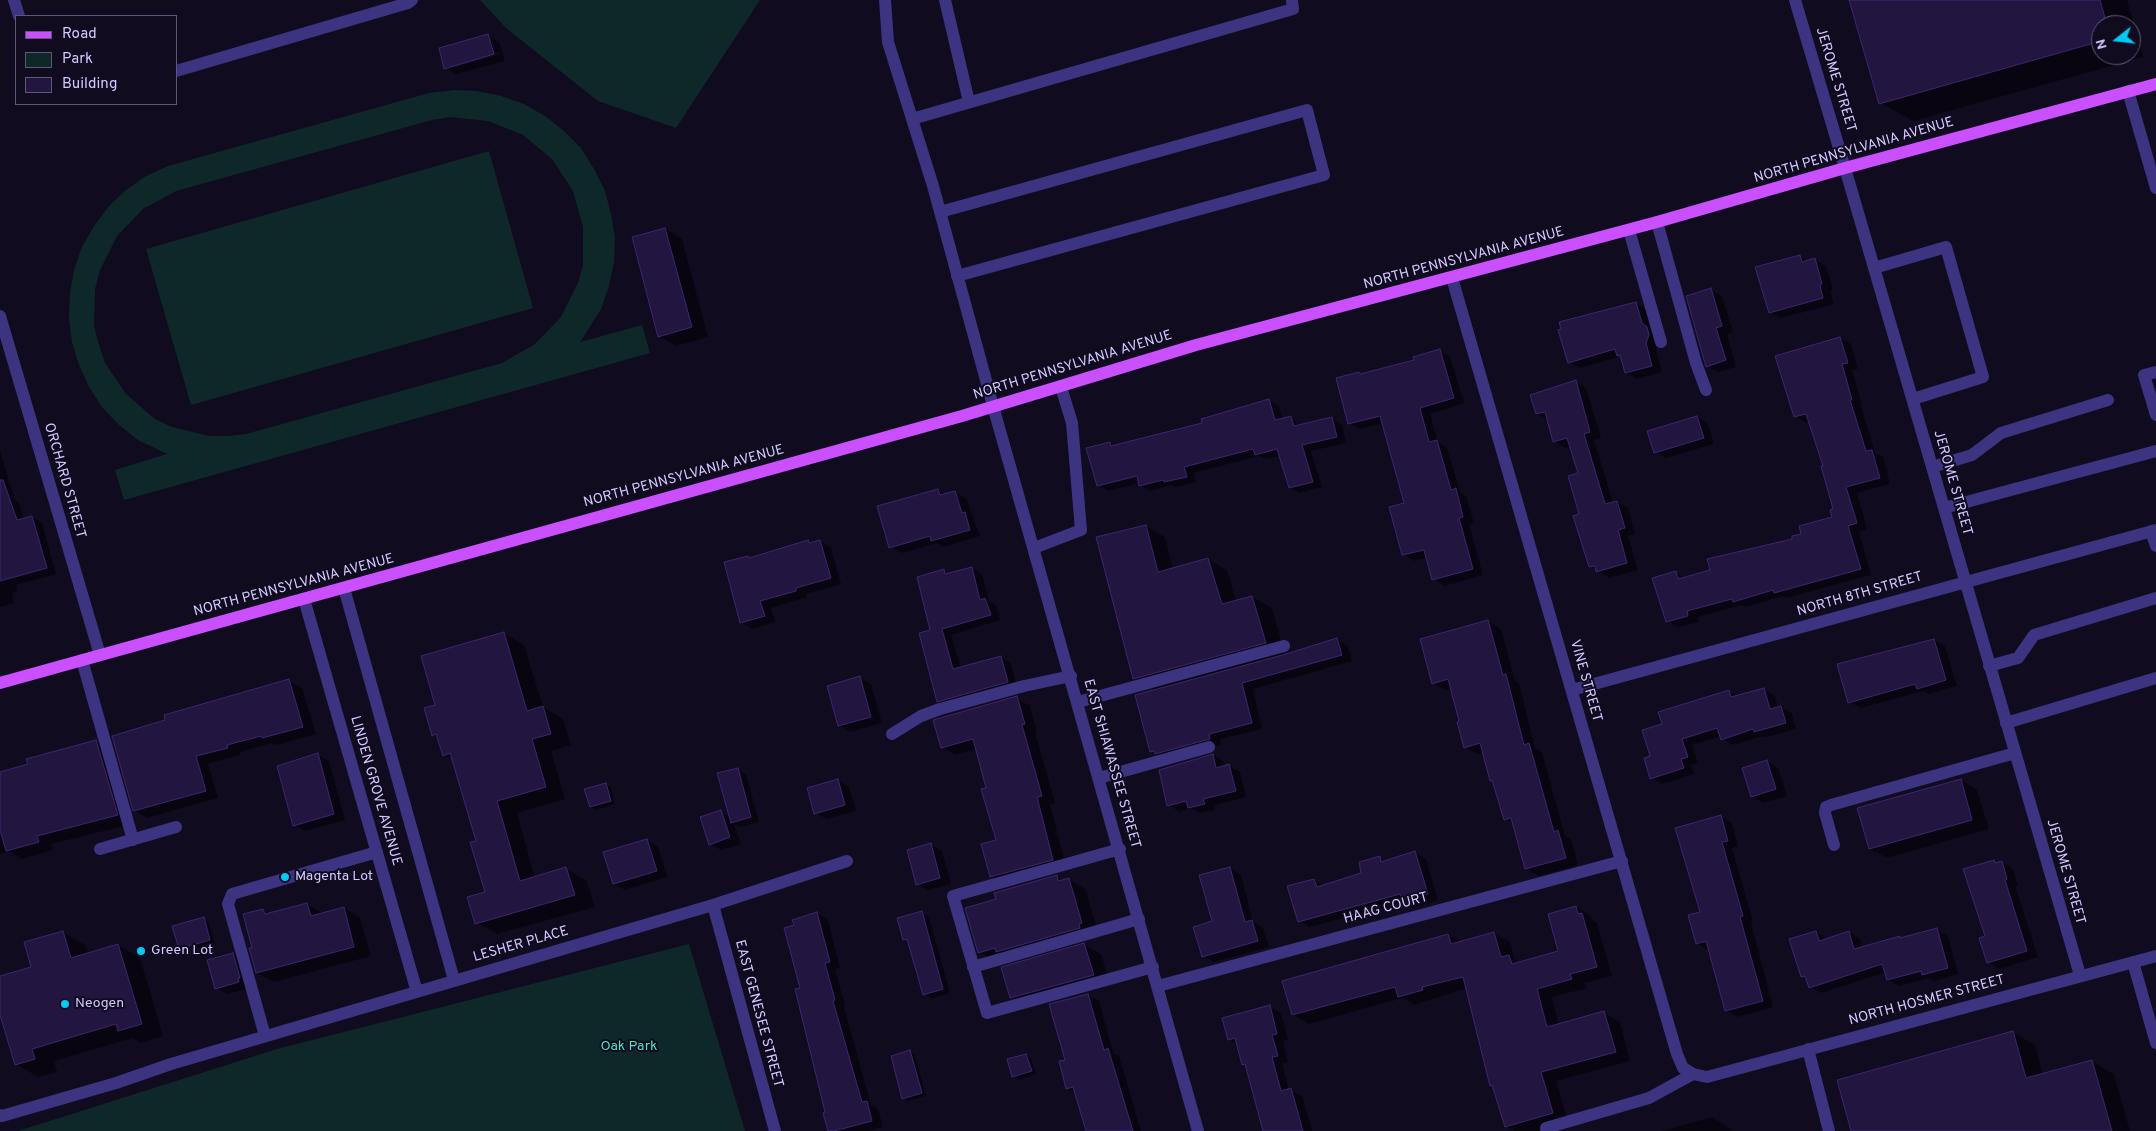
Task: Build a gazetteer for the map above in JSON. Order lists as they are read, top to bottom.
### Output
{
  "streets": {
    "main road": ["NORTH PENNSYLVANIA AVENUE"],
    "street": [
      "JEROME STREET",
      "ORCHARD STREET",
      "NORTH 8TH STREET",
      "VINE STREET",
      "EAST SHIAWASSEE STREET",
      "LINDEN GROVE AVENUE",
      "HAAG COURT",
      "LESHER PLACE",
      "NORTH HOSMER STREET",
      "EAST GENESEE STREET"
    ]
  },
  "crossings": [
    ["JEROME STREET", "NORTH PENNSYLVANIA AVENUE"],
    ["JEROME STREET", "NORTH 8TH STREET"],
    ["JEROME STREET", "NORTH HOSMER STREET"],
    ["NORTH PENNSYLVANIA AVENUE", "ORCHARD STREET"],
    ["NORTH PENNSYLVANIA AVENUE", "VINE STREET"],
    ["NORTH PENNSYLVANIA AVENUE", "EAST SHIAWASSEE STREET"],
    ["NORTH PENNSYLVANIA AVENUE", "LINDEN GROVE AVENUE"],
    ["NORTH 8TH STREET", "VINE STREET"],
    ["VINE STREET", "HAAG COURT"],
    ["VINE STREET", "NORTH HOSMER STREET"],
    ["EAST SHIAWASSEE STREET", "HAAG COURT"],
    ["LINDEN GROVE AVENUE", "LESHER PLACE"],
    ["LESHER PLACE", "EAST GENESEE STREET"]
  ],
  "parks": ["Oak Park"],
  "places": ["Magenta Lot", "Green Lot", "Neogen"],
  "legend": ["Road", "Park", "Building"],
  "north": "left"
}
